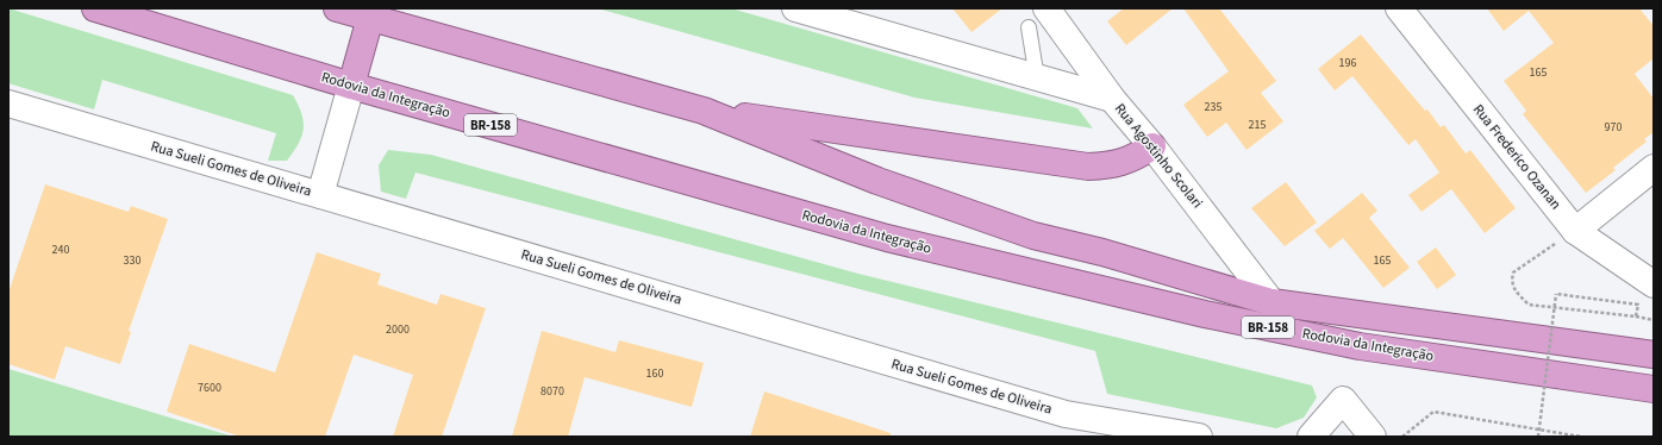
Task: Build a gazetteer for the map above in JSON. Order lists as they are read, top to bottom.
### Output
{
  "streets": {
    "highway": ["Rodovia da Integração", "BR-158"],
    "street": ["Rua Agostinho Scolari", "Rua Frederico Ozanan", "Rua Sueli Gomes de Oliveira"]
  },
  "crossings": [
    ["Rodovia da Integração", "Rua Agostinho Scolari"]
  ],
  "house_numbers": [
    "196",
    "165",
    "235",
    "215",
    "970",
    "240",
    "330",
    "165",
    "2000",
    "160",
    "7600",
    "8070"
  ]
}
